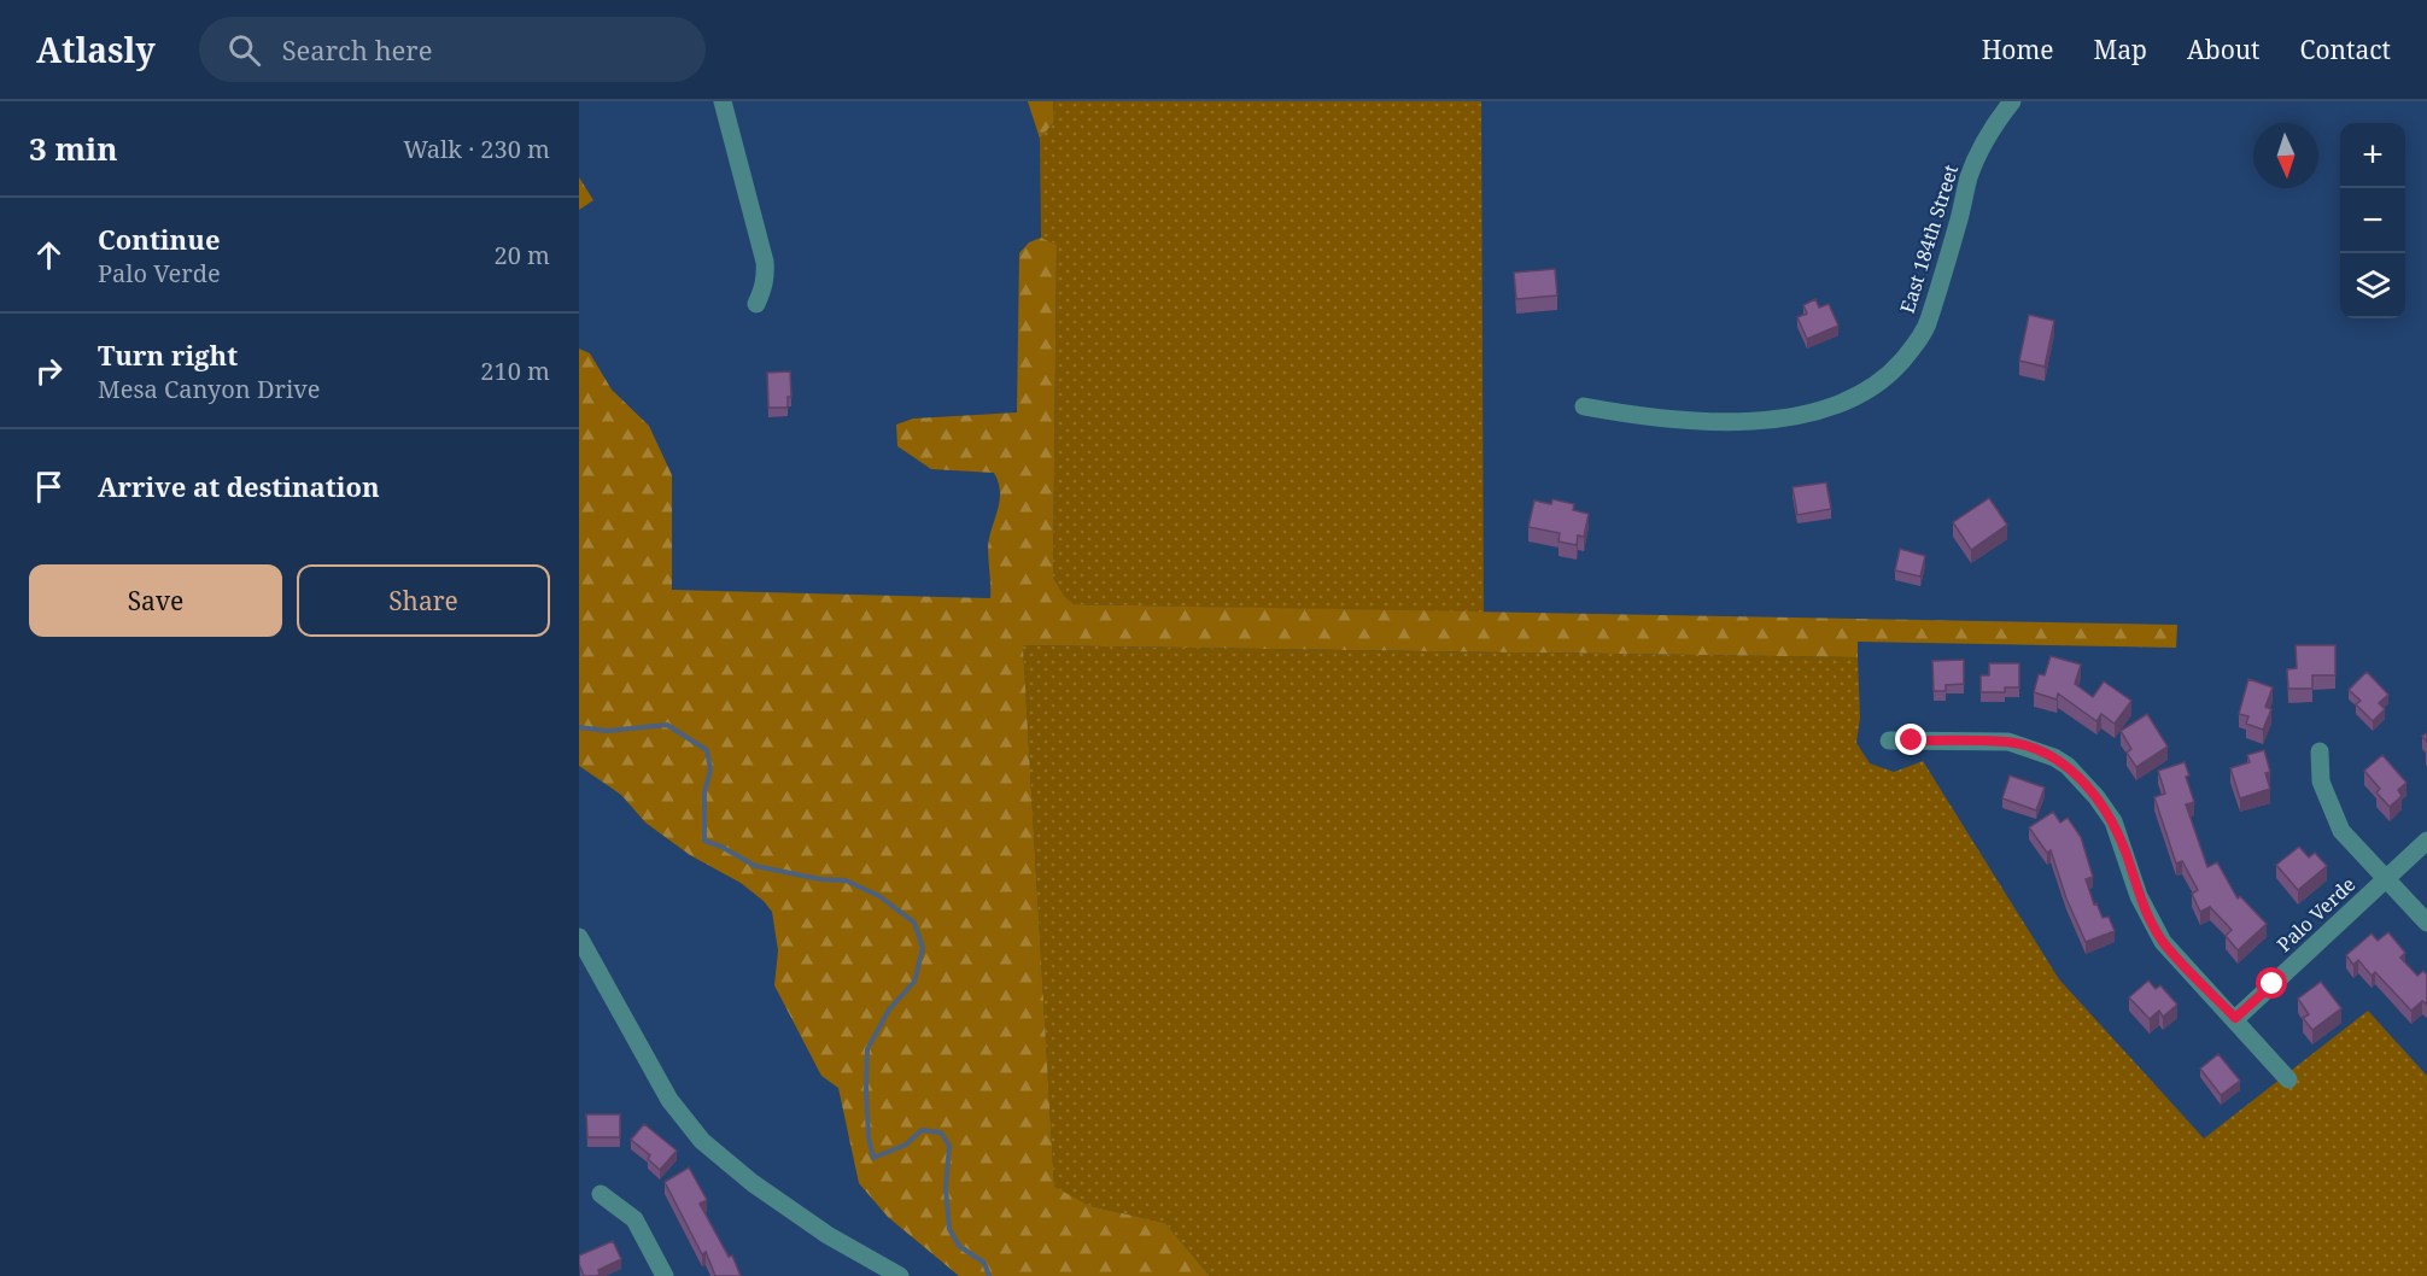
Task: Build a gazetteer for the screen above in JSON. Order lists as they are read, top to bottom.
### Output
{
  "streets": {
    "street": ["East 184th Street", "Palo Verde"]
  },
  "north": "bottom",
  "page": {
    "header": "Atlasly",
    "search": "Search here",
    "nav": [
      "Home",
      "Map",
      "About",
      "Contact"
    ],
    "heading": ["3 min", "Walk · 230 m"],
    "map_buttons": ["+", "−"],
    "list": [
      ["Continue", "Palo Verde", "20 m"],
      ["Turn right", "Mesa Canyon Drive", "210 m"],
      "Arrive at destination"
    ],
    "buttons": ["Save", "Share"]
  }
}
